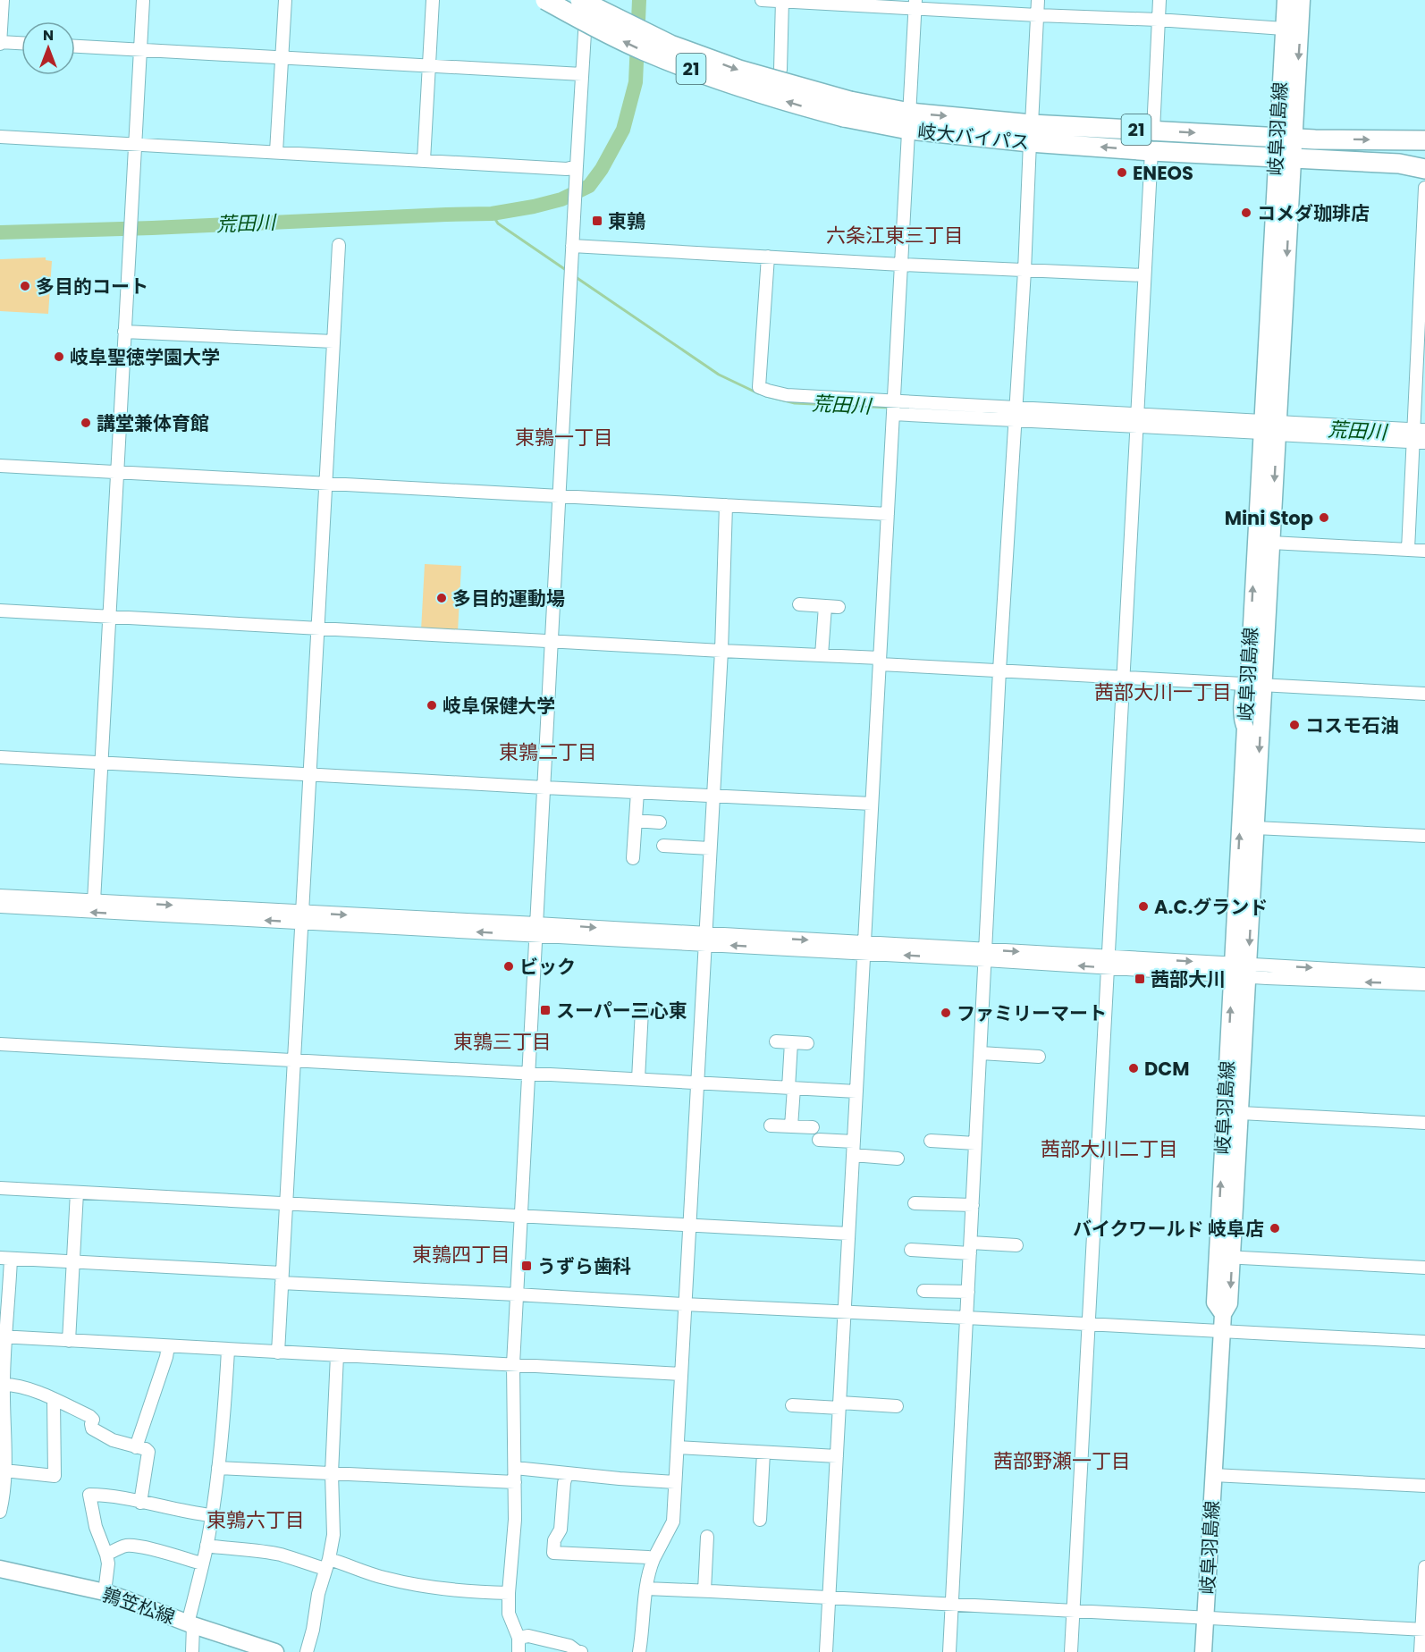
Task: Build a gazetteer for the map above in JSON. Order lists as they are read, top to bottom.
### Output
{
  "streets": {
    "highway": ["21", "岐大バイパス"],
    "main road": ["岐阜羽島線", "鶉笠松線"]
  },
  "crossings": [
    ["岐阜羽島線", "岐大バイパス"]
  ],
  "districts": [
    "六条江東三丁目",
    "東鶉一丁目",
    "茜部大川一丁目",
    "東鶉二丁目",
    "東鶉三丁目",
    "茜部大川二丁目",
    "東鶉四丁目",
    "茜部野瀬一丁目",
    "東鶉六丁目"
  ],
  "water": ["荒田川"],
  "places": {
    "other": [
      "ENEOS",
      "コメダ珈琲店",
      "多目的コート",
      "岐阜聖徳学園大学",
      "講堂兼体育館",
      "Mini Stop",
      "多目的運動場",
      "岐阜保健大学",
      "コスモ石油",
      "A.C.グランド",
      "ビック",
      "ファミリーマート",
      "DCM",
      "バイクワールド 岐阜店"
    ],
    "transit": [
      "東鶉",
      "茜部大川",
      "スーパー三心東",
      "うずら歯科"
    ]
  },
  "north": "top"
}
